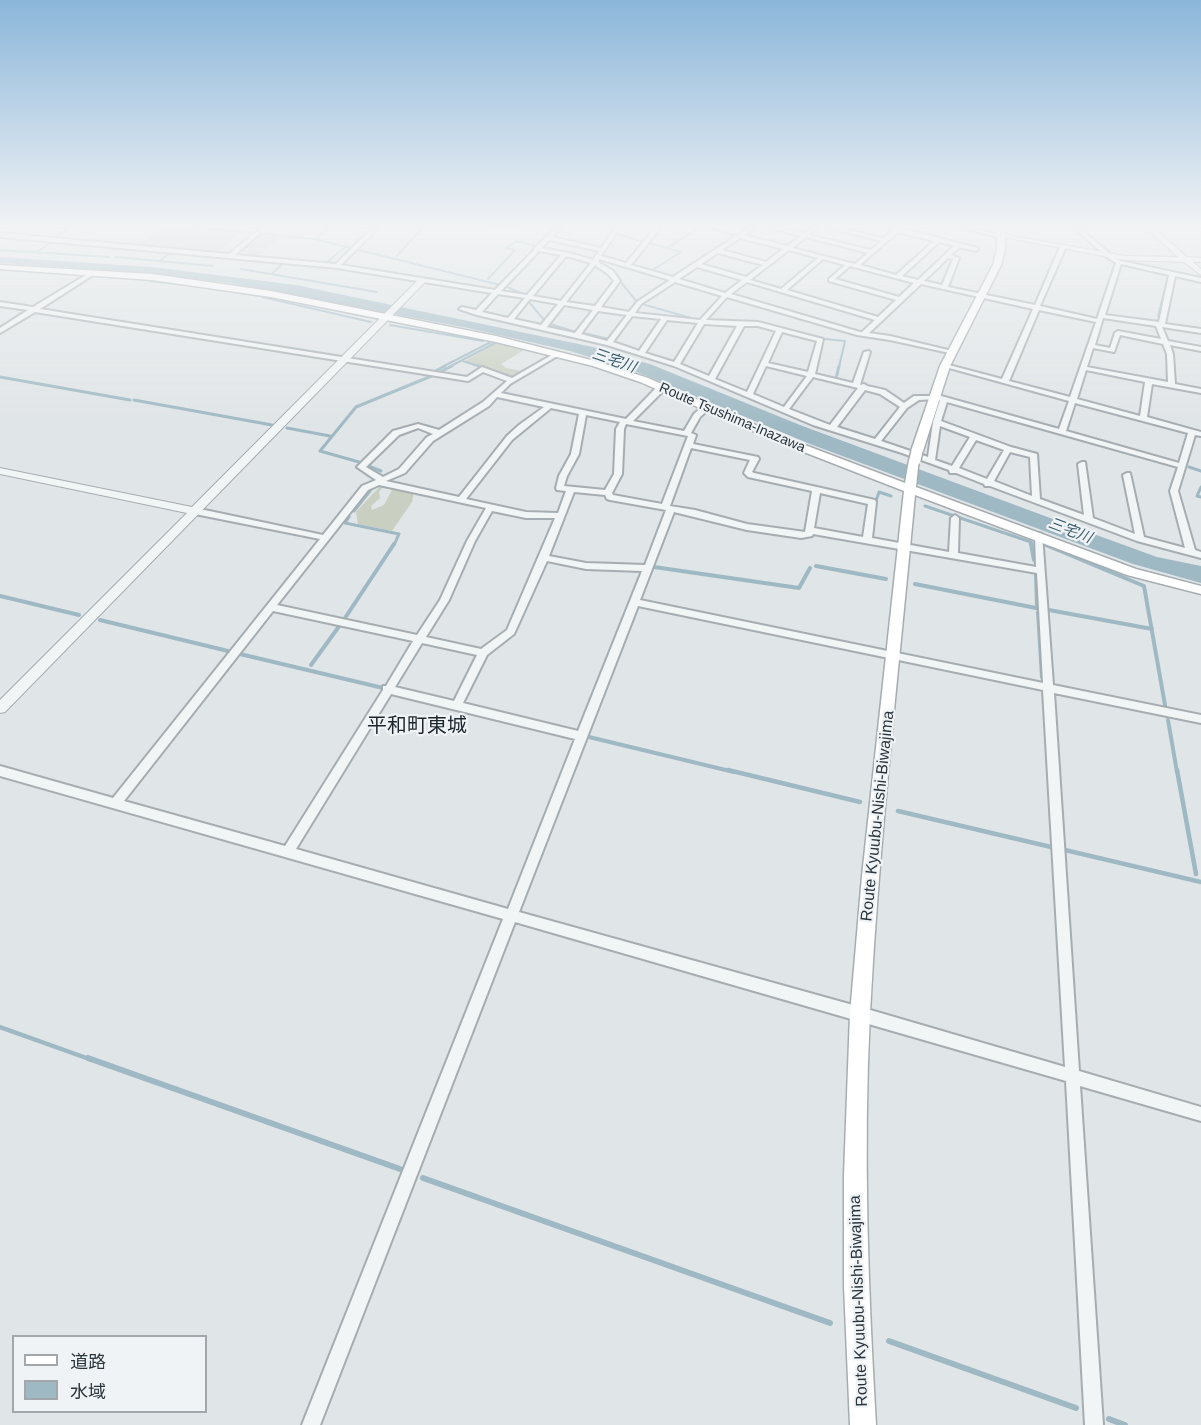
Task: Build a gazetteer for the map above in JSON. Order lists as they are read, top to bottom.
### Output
{
  "streets": {
    "main road": ["Route Tsushima-Inazawa", "Route Kyuubu-Nishi-Biwajima"]
  },
  "crossings": [
    ["Route Tsushima-Inazawa", "Route Kyuubu-Nishi-Biwajima"]
  ],
  "districts": ["平和町東城"],
  "water": ["三宅川"],
  "legend": ["道路", "水域"]
}
